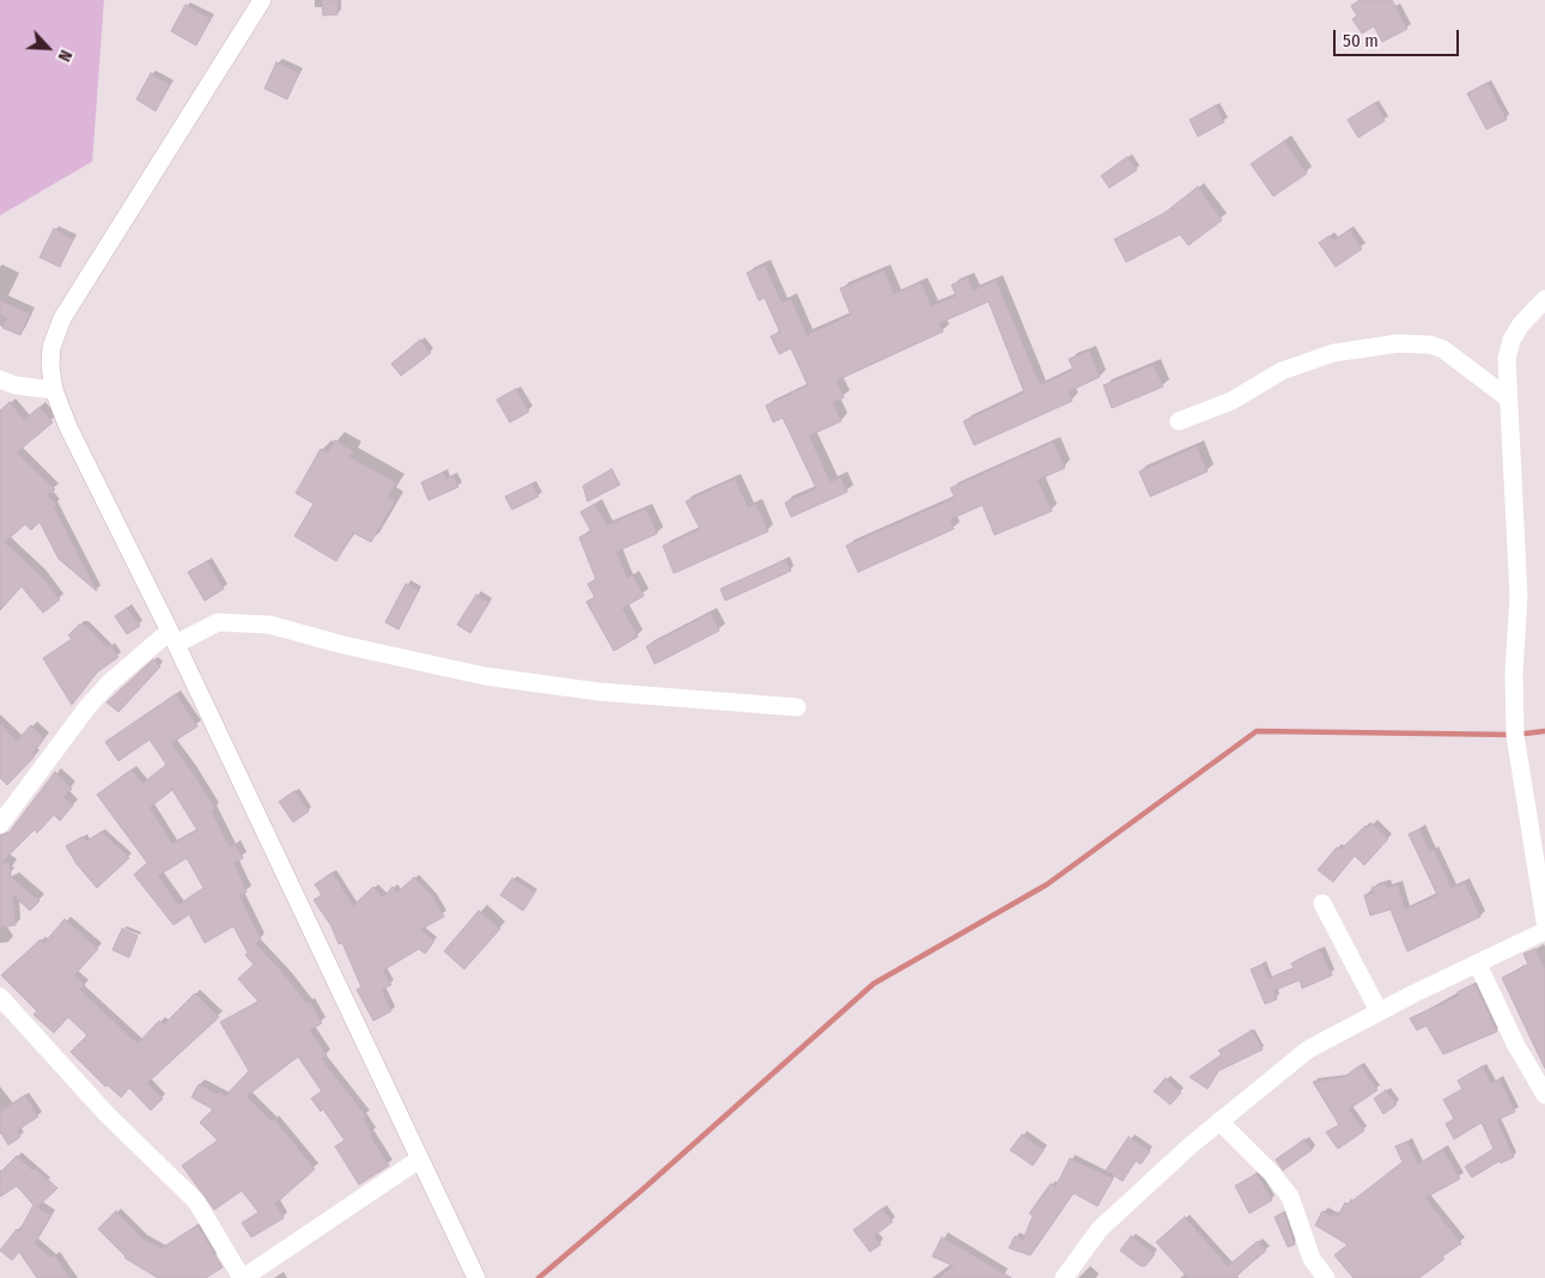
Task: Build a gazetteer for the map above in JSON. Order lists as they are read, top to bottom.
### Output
{
  "scale_bar": "50 m",
  "north": "bottom right"
}
